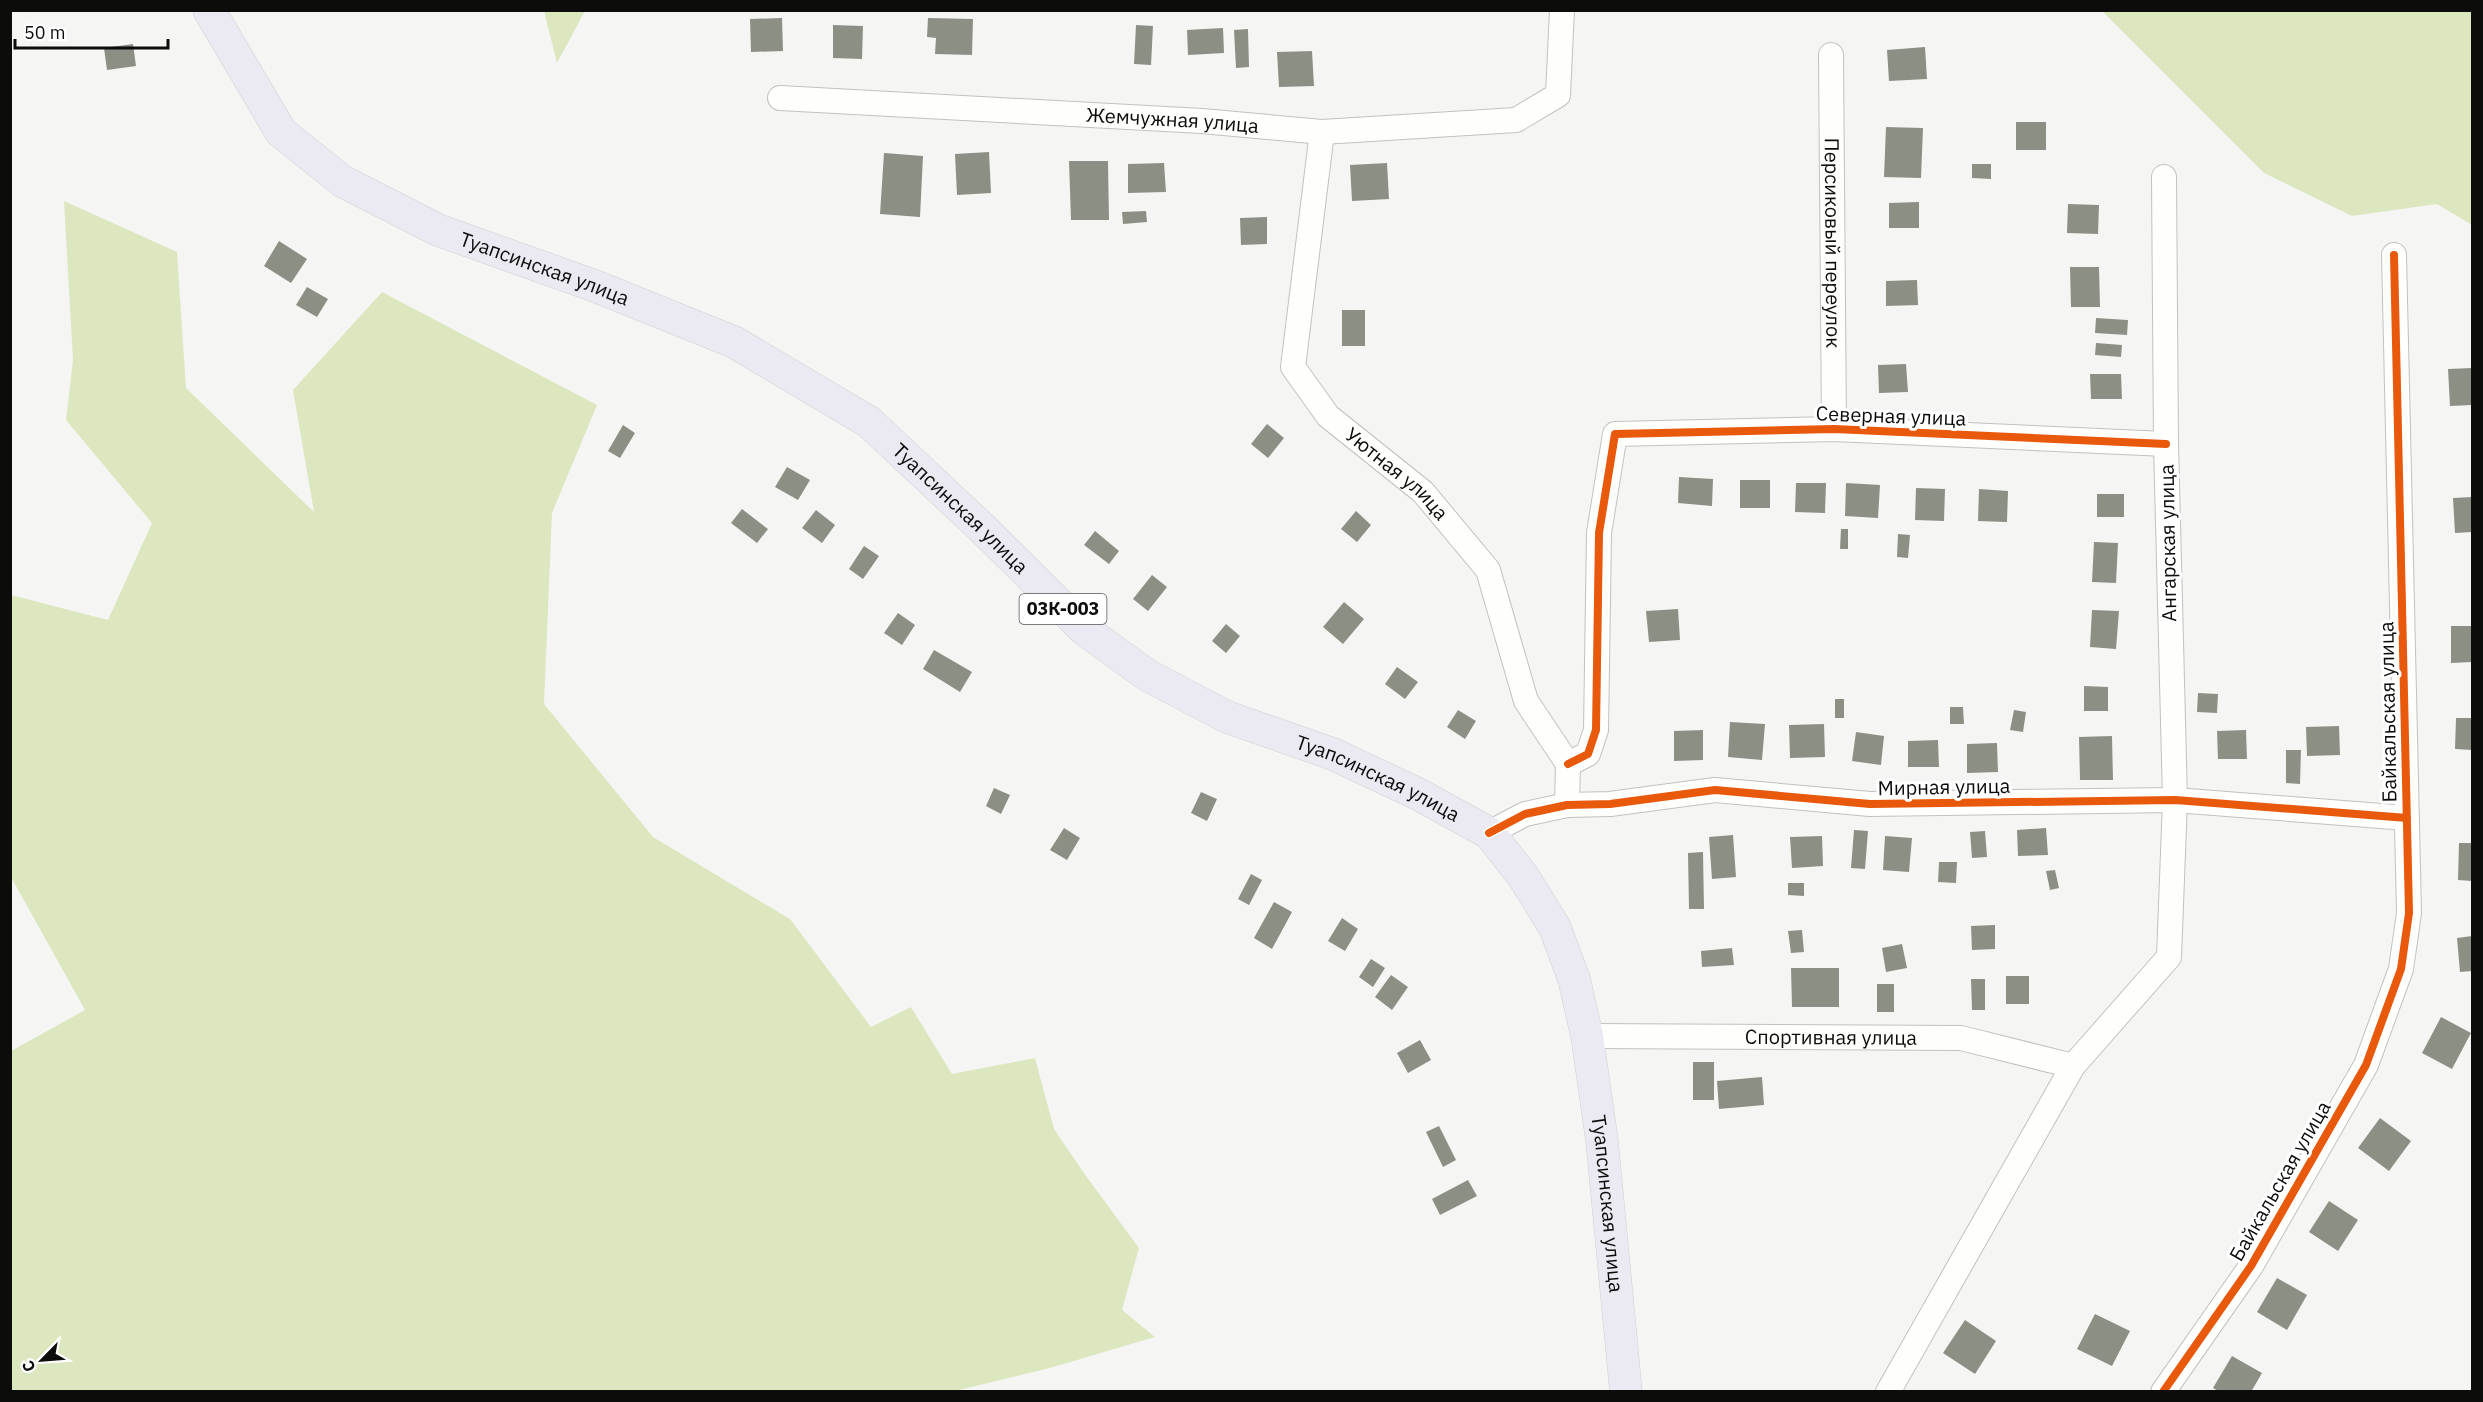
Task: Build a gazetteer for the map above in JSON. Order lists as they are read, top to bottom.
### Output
{
  "streets": {
    "main road": ["Туапсинская улица", "03К-003"],
    "street": [
      "Жемчужная улица",
      "Персиковый переулок",
      "Северная улица",
      "Уютная улица",
      "Ангарская улица",
      "Байкальская улица",
      "Мирная улица",
      "Спортивная улица"
    ]
  },
  "crossings": [
    ["Жемчужная улица", "Уютная улица"],
    ["Персиковый переулок", "Северная улица"],
    ["Туапсинская улица", "Мирная улица"],
    ["Туапсинская улица", "Спортивная улица"],
    ["Северная улица", "Уютная улица"],
    ["Северная улица", "Ангарская улица"],
    ["Ангарская улица", "Мирная улица"],
    ["Ангарская улица", "Спортивная улица"],
    ["Байкальская улица", "Мирная улица"]
  ],
  "scale_bar": "50 m",
  "north": "bottom left"
}
